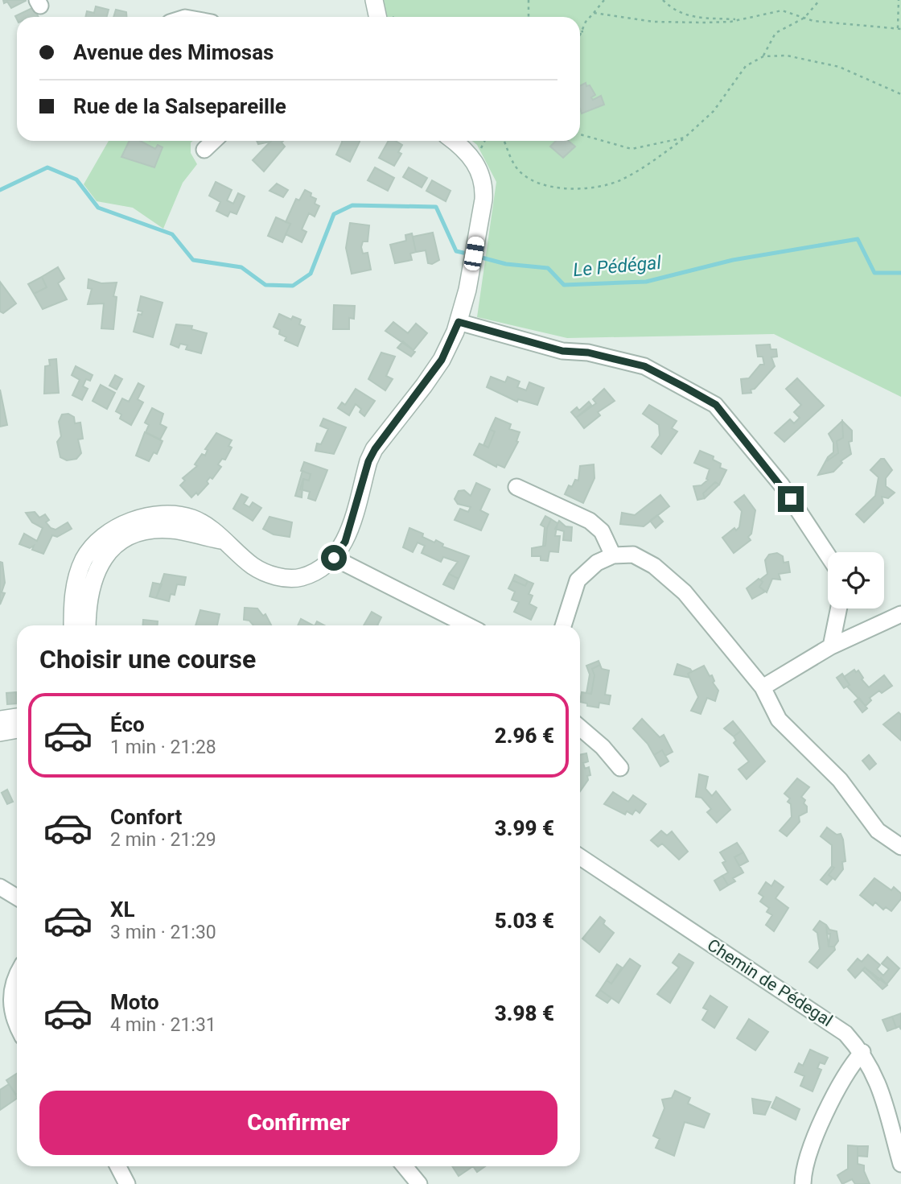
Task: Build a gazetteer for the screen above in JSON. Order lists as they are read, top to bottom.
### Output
{
  "streets": {
    "street": ["Chemin de Pédegal"]
  },
  "water": ["Le Pédégal"],
  "page": {
    "banner": ["Avenue des Mimosas", "Rue de la Salsepareille"],
    "heading": "Choisir une course",
    "list": [
      {
        "name": "Éco",
        "note": "1 min · 21:28",
        "value": "2.96 €"
      },
      {
        "name": "Confort",
        "note": "2 min · 21:29",
        "value": "3.99 €"
      },
      {
        "name": "XL",
        "note": "3 min · 21:30",
        "value": "5.03 €"
      },
      {
        "name": "Moto",
        "note": "4 min · 21:31",
        "value": "3.98 €"
      }
    ],
    "buttons": "Confirmer"
  }
}
